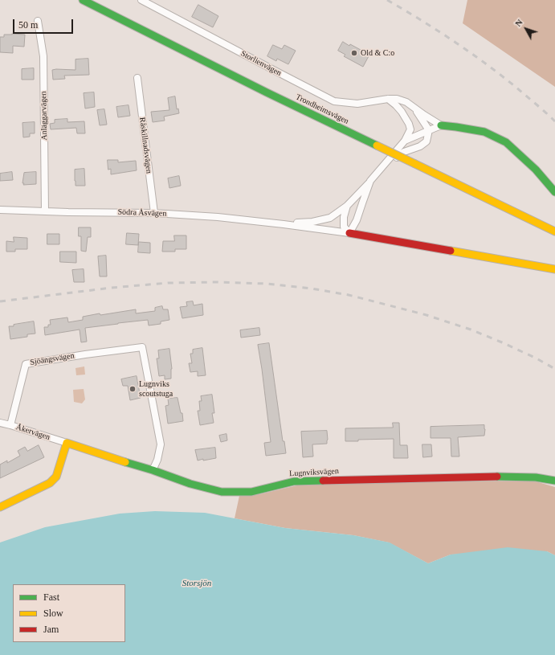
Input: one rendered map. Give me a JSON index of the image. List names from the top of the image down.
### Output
{
  "streets": {
    "main road": ["Trondheimsvägen", "Lugnviksvägen"],
    "street": [
      "Storlienvägen",
      "Anläggarvägen",
      "Råskillnadsvägen",
      "Södra Åsvägen",
      "Sjöängsvägen",
      "Åkervägen"
    ]
  },
  "crossings": [
    ["Anläggarvägen", "Södra Åsvägen"],
    ["Råskillnadsvägen", "Södra Åsvägen"],
    ["Sjöängsvägen", "Åkervägen"],
    ["Sjöängsvägen", "Lugnviksvägen"],
    ["Åkervägen", "Lugnviksvägen"]
  ],
  "water": ["Storsjön"],
  "places": ["Old & C:o", "Lugnviks scoutstuga"],
  "legend": ["Fast", "Slow", "Jam"],
  "scale_bar": "50 m",
  "north": "top left"
}
